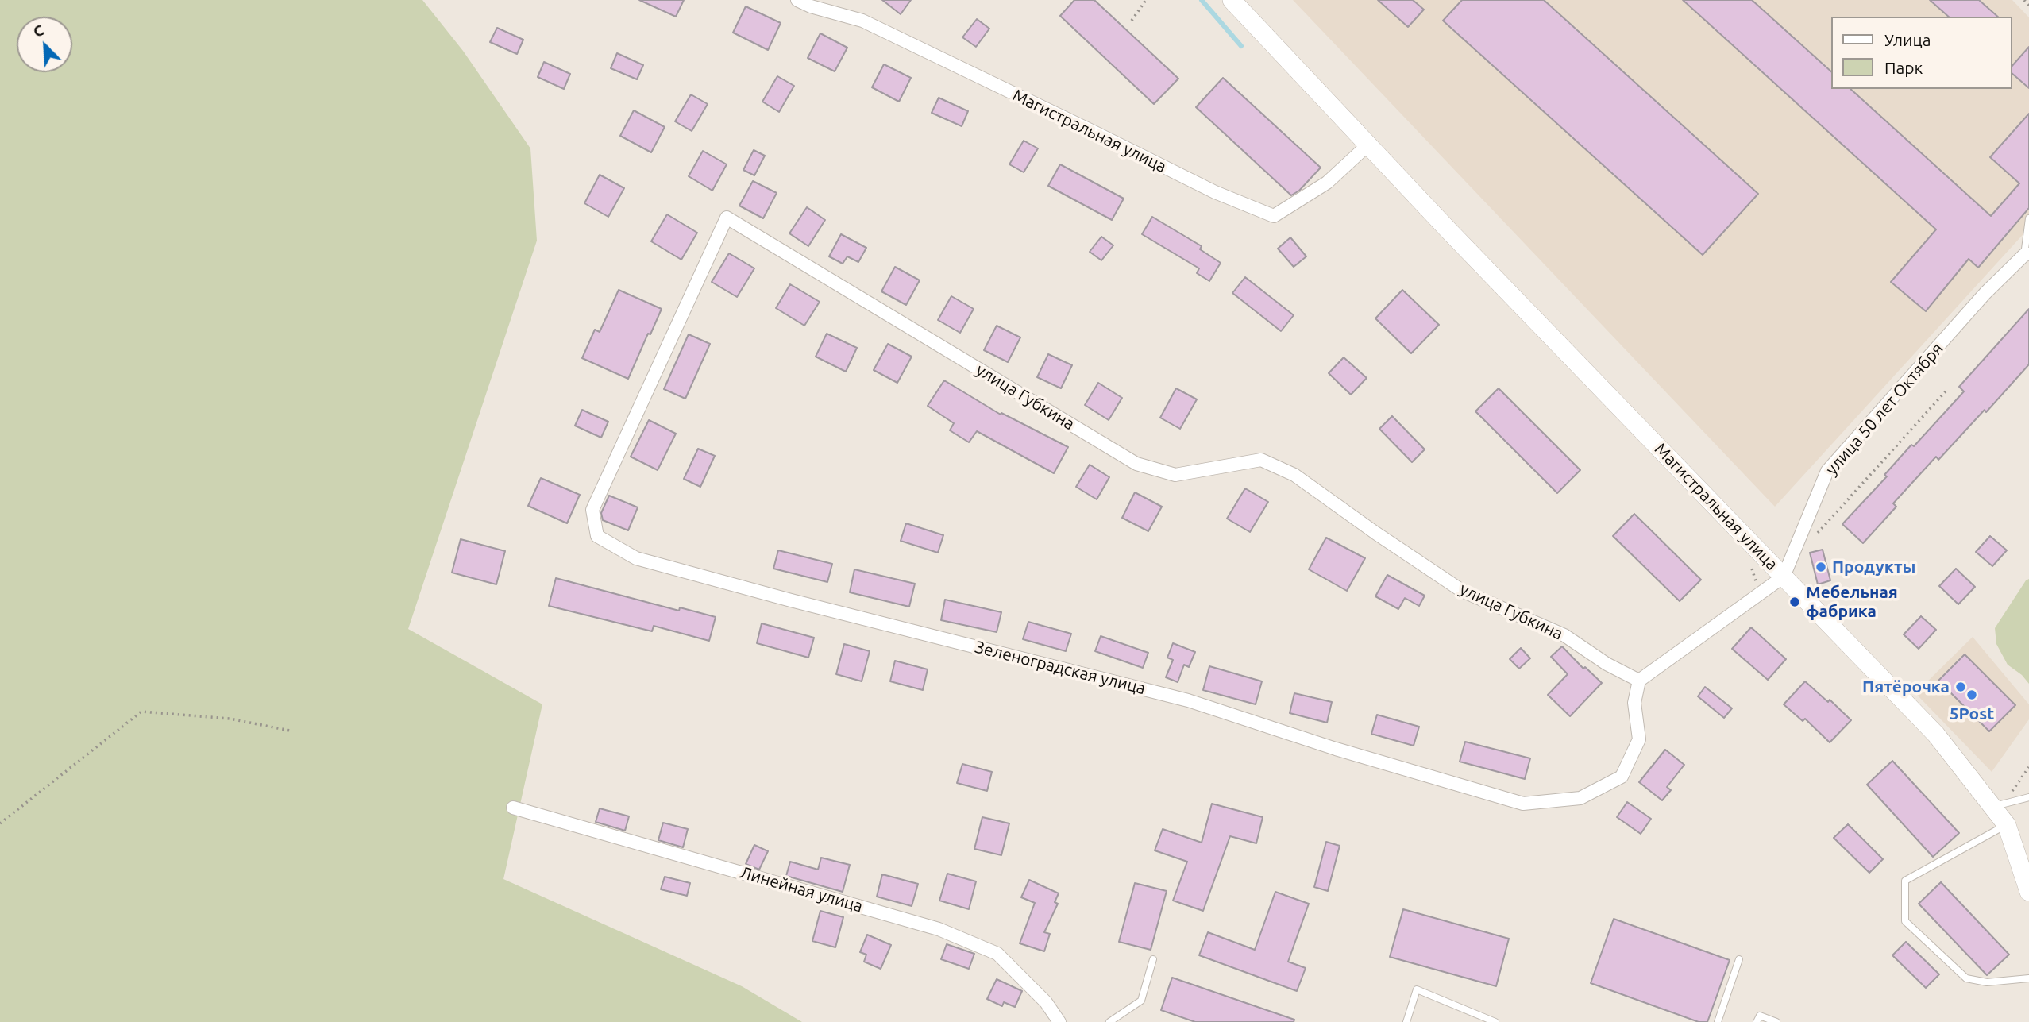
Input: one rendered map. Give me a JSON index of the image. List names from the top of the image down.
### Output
{
  "streets": {
    "main road": ["Магистральная улица"],
    "street": [
      "улица Губкина",
      "улица 50 лет Октября",
      "Зеленоградская улица",
      "Линейная улица"
    ]
  },
  "crossings": [
    ["Магистральная улица", "улица 50 лет Октября"],
    ["улица Губкина", "Зеленоградская улица"]
  ],
  "places": [
    "Продукты",
    "Мебельная фабрика",
    "Пятёрочка",
    "5Post"
  ],
  "legend": ["Улица", "Парк"],
  "north": "top left"
}
